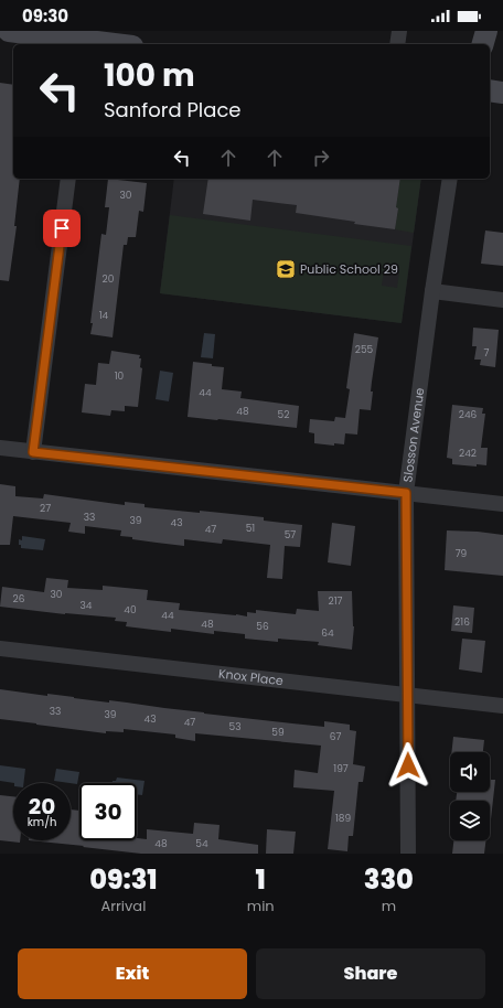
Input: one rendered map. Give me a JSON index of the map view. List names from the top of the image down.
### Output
{
  "streets": {
    "street": ["Slosson Avenue", "Knox Place"]
  },
  "crossings": [
    ["Slosson Avenue", "Knox Place"]
  ],
  "places": {
    "school or university": ["Public School 29"]
  },
  "house_numbers": [
    "30",
    "20",
    "14",
    "255",
    "7",
    "10",
    "44",
    "48",
    "52",
    "246",
    "242",
    "27",
    "33",
    "39",
    "43",
    "51",
    "47",
    "57",
    "79",
    "30",
    "26",
    "217",
    "34",
    "40",
    "44",
    "216",
    "48",
    "56",
    "64",
    "33",
    "39",
    "43",
    "47",
    "53",
    "59",
    "67",
    "197",
    "189",
    "48",
    "54"
  ],
  "page": {
    "status": "09:30",
    "turn": ["100 m", "Sanford Place"],
    "speed": "20 km/h",
    "limit": "30",
    "eta": [
      "09:31",
      "Arrival",
      "1",
      "min",
      "330",
      "m"
    ],
    "buttons": ["Exit", "Share"]
  }
}
